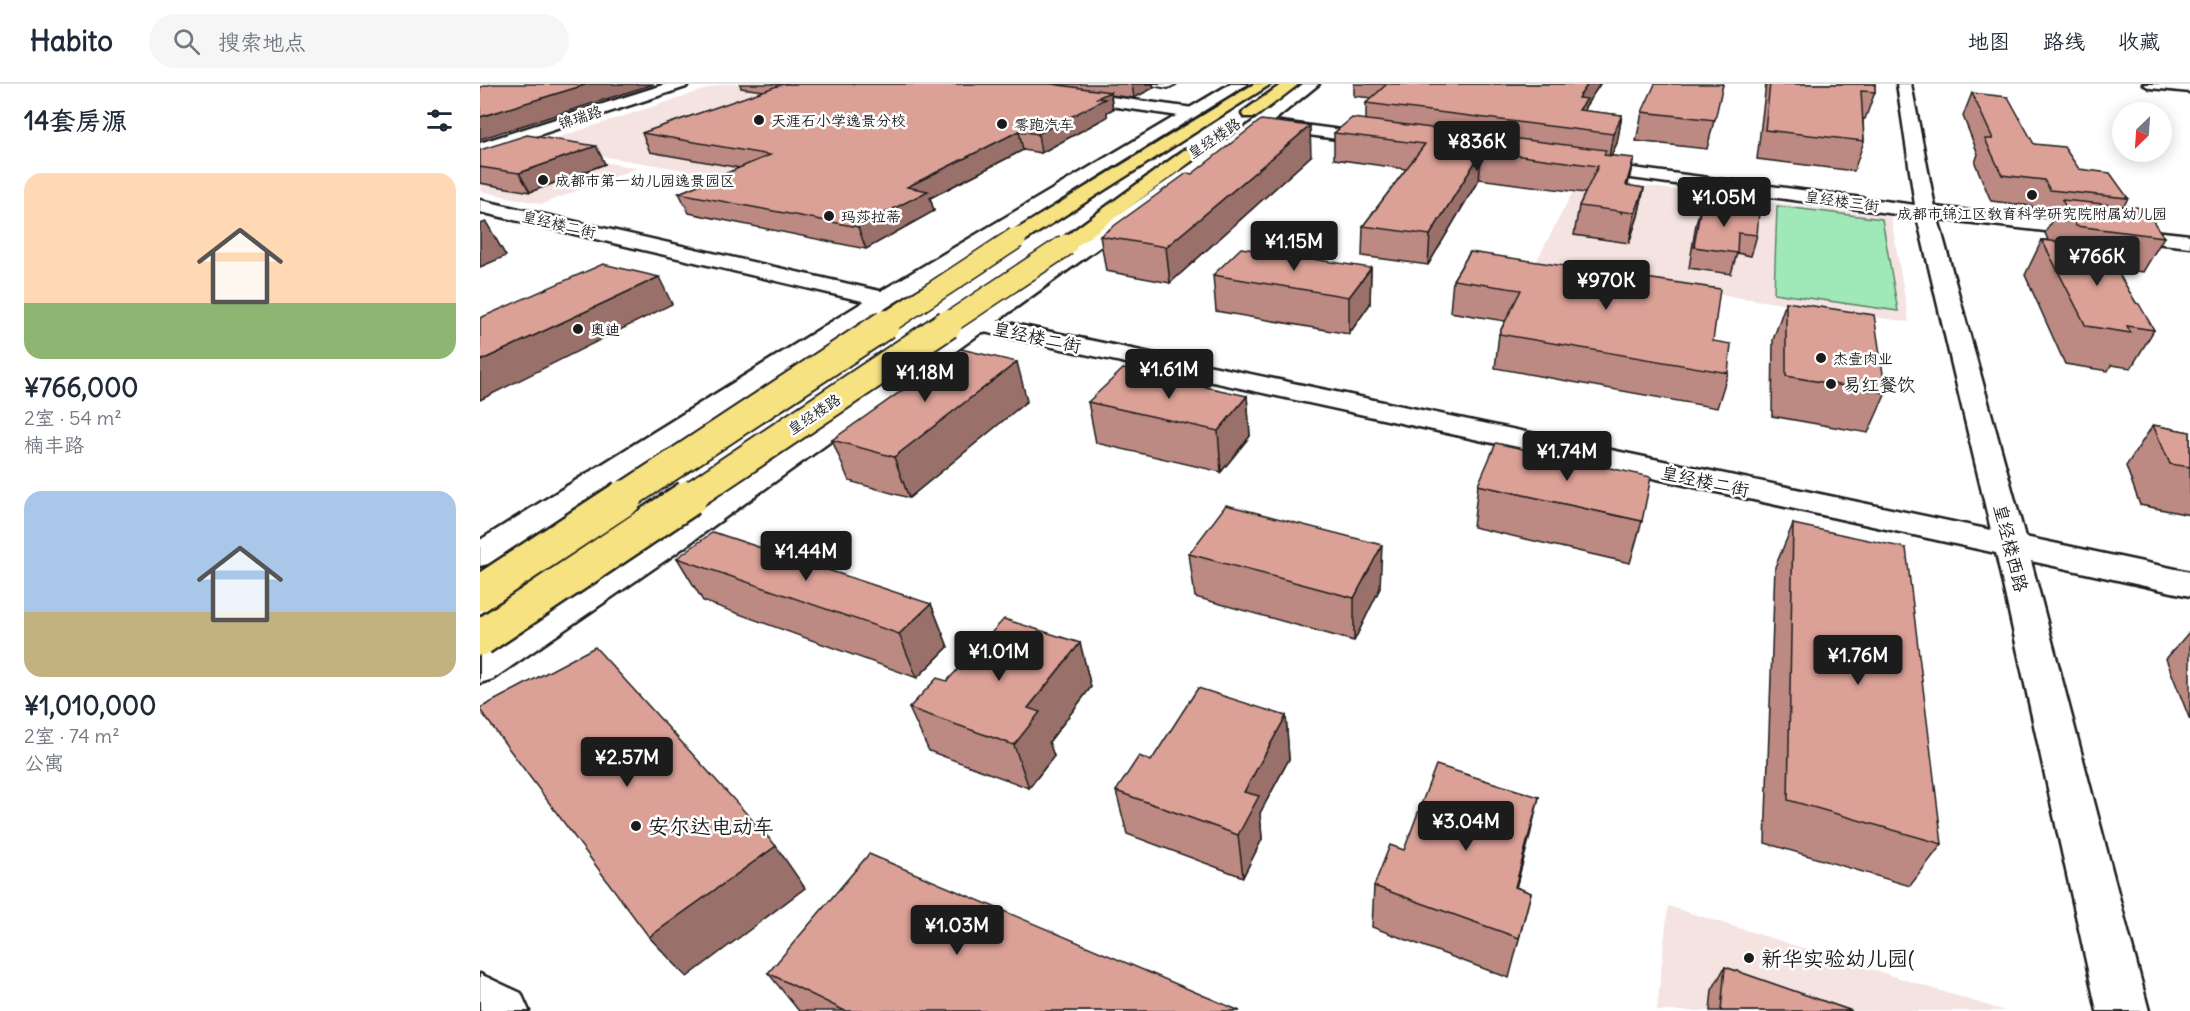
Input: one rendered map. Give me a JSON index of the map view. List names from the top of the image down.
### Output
{
  "streets": {
    "highway": ["皇经楼路"],
    "street": [
      "锦瑞路",
      "皇经楼三街",
      "皇经楼二街",
      "皇经楼西路"
    ]
  },
  "crossings": [
    ["皇经楼三街", "皇经楼西路"],
    ["皇经楼二街", "皇经楼西路"]
  ],
  "places": [
    "天涯石小学逸景分校",
    "零跑汽车",
    "成都市第一幼儿园逸景园区",
    "成都市锦江区教育科学研究院附属幼儿园",
    "玛莎拉蒂",
    "奥迪",
    "杰壹肉业",
    "易红餐饮",
    "安尔达电动车",
    "新华实验幼儿园("
  ],
  "north": "bottom left",
  "page": {
    "header": "Habito",
    "search": "搜索地点",
    "nav": ["地图", "路线", "收藏"],
    "heading": "14套房源",
    "price": [
      "¥836K",
      "¥1.05M",
      "¥1.15M",
      "¥766K",
      "¥970K",
      "¥1.61M",
      "¥1.18M",
      "¥1.74M",
      "¥1.44M",
      "¥1.01M",
      "¥1.76M",
      "¥2.57M",
      "¥3.04M",
      "¥1.03M"
    ],
    "list": [
      {
        "name": "¥766,000",
        "note": "2室 · 54 m² · 楠丰路"
      },
      {
        "name": "¥1,010,000",
        "note": "2室 · 74 m² · 公寓"
      }
    ]
  }
}
